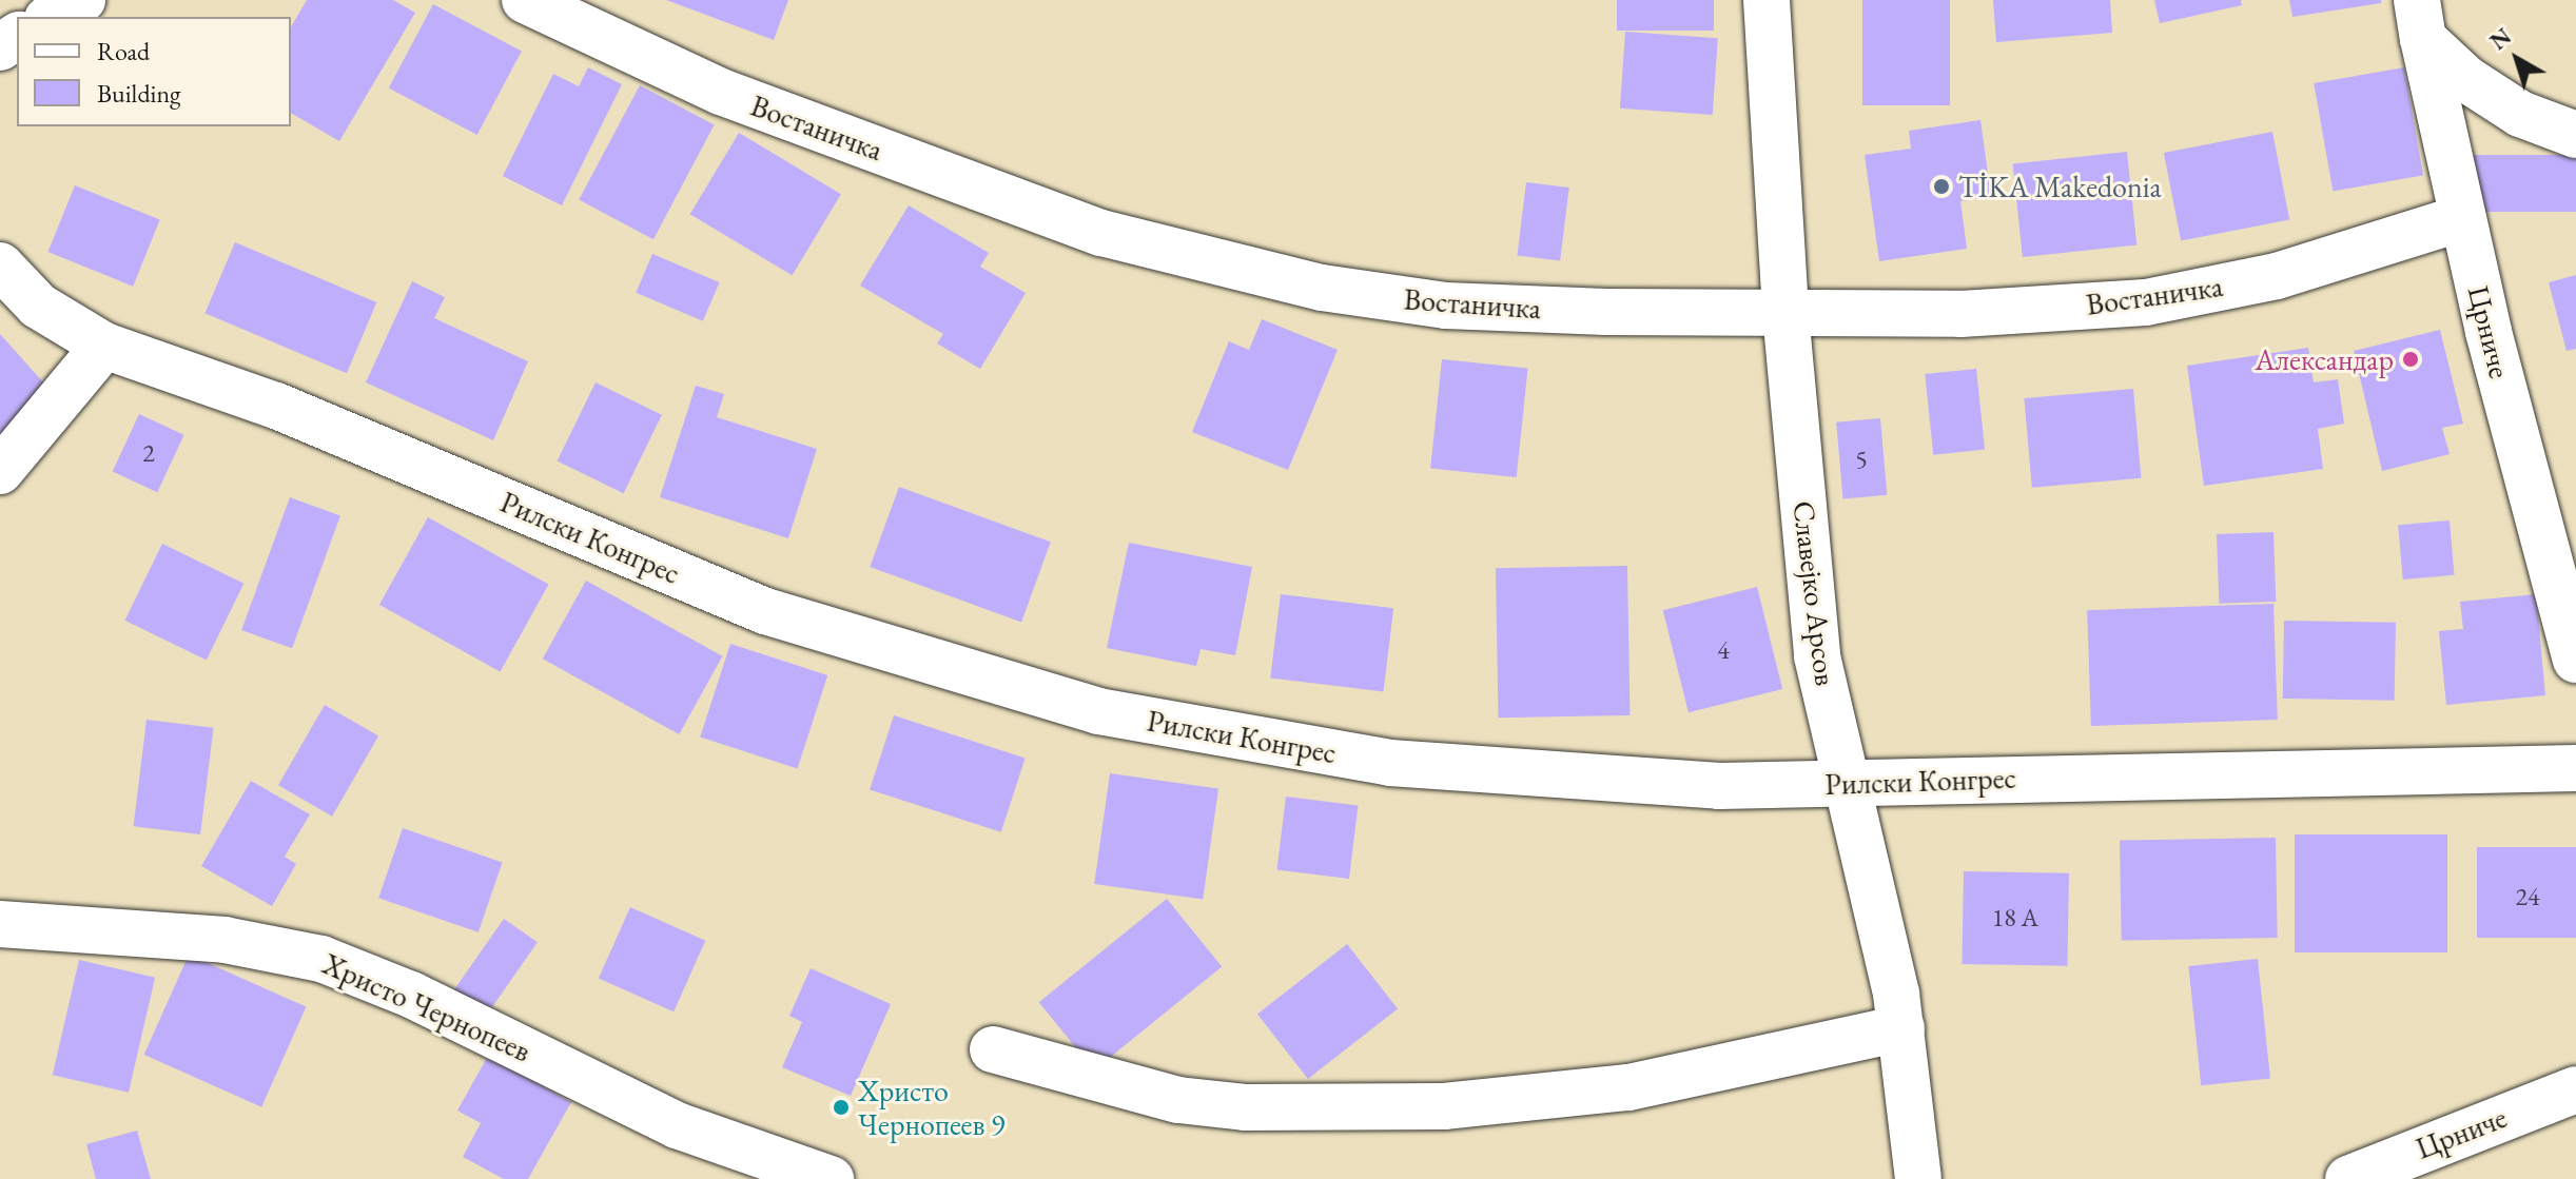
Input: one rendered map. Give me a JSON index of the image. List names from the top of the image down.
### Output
{
  "streets": {
    "street": [
      "Востаничка",
      "Црниче",
      "Рилски Конгрес",
      "Славејко Арсов",
      "Христо Чернопеев"
    ]
  },
  "crossings": [
    ["Востаничка", "Црниче"],
    ["Востаничка", "Славејко Арсов"],
    ["Рилски Конгрес", "Славејко Арсов"]
  ],
  "places": ["TİKA Makedonia", "Александар", "Христо Чернопеев 9"],
  "house_numbers": [
    "2",
    "5",
    "4",
    "24",
    "18 А"
  ],
  "legend": ["Road", "Building"],
  "north": "top left"
}
